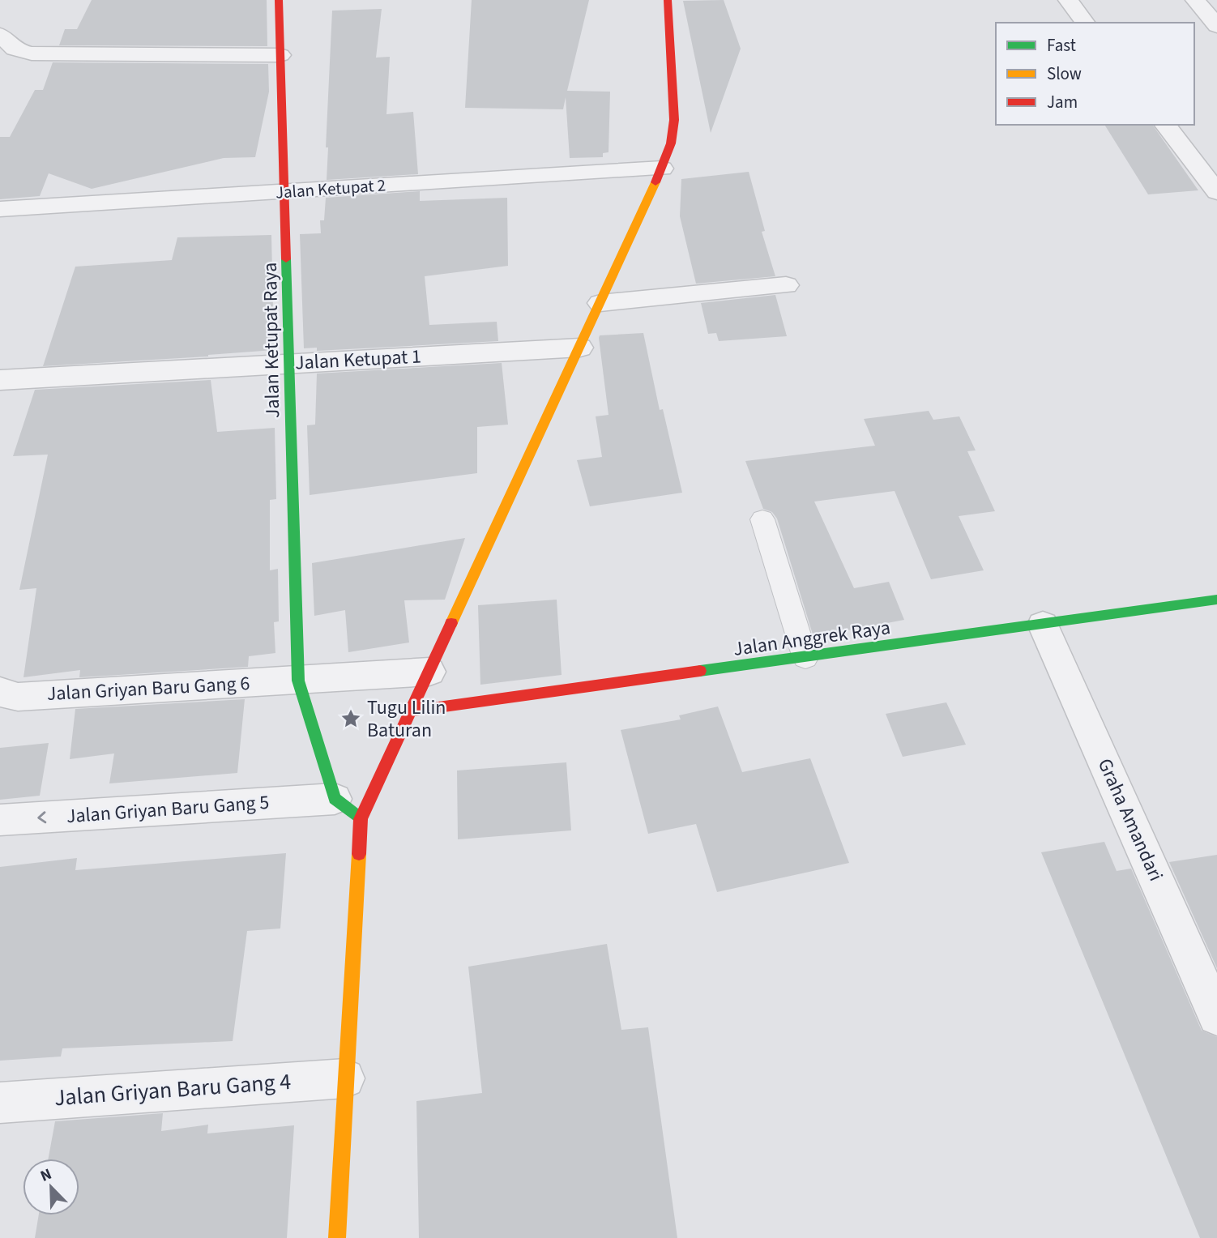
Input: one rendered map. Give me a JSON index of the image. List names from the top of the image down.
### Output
{
  "streets": {
    "street": [
      "Jalan Ketupat 2",
      "Jalan Ketupat Raya",
      "Jalan Ketupat 1",
      "Jalan Anggrek Raya",
      "Jalan Griyan Baru Gang 6",
      "Jalan Griyan Baru Gang 5",
      "Graha Amandari",
      "Jalan Griyan Baru Gang 4"
    ]
  },
  "crossings": [
    ["Jalan Ketupat 2", "Jalan Ketupat Raya"],
    ["Jalan Ketupat Raya", "Jalan Ketupat 1"],
    ["Jalan Ketupat Raya", "Jalan Griyan Baru Gang 6"],
    ["Jalan Ketupat Raya", "Jalan Griyan Baru Gang 5"],
    ["Jalan Anggrek Raya", "Graha Amandari"]
  ],
  "one_way": ["Jalan Griyan Baru Gang 5"],
  "places": {
    "place": ["Tugu Lilin Baturan"]
  },
  "legend": ["Fast", "Slow", "Jam"],
  "north": "top left"
}
